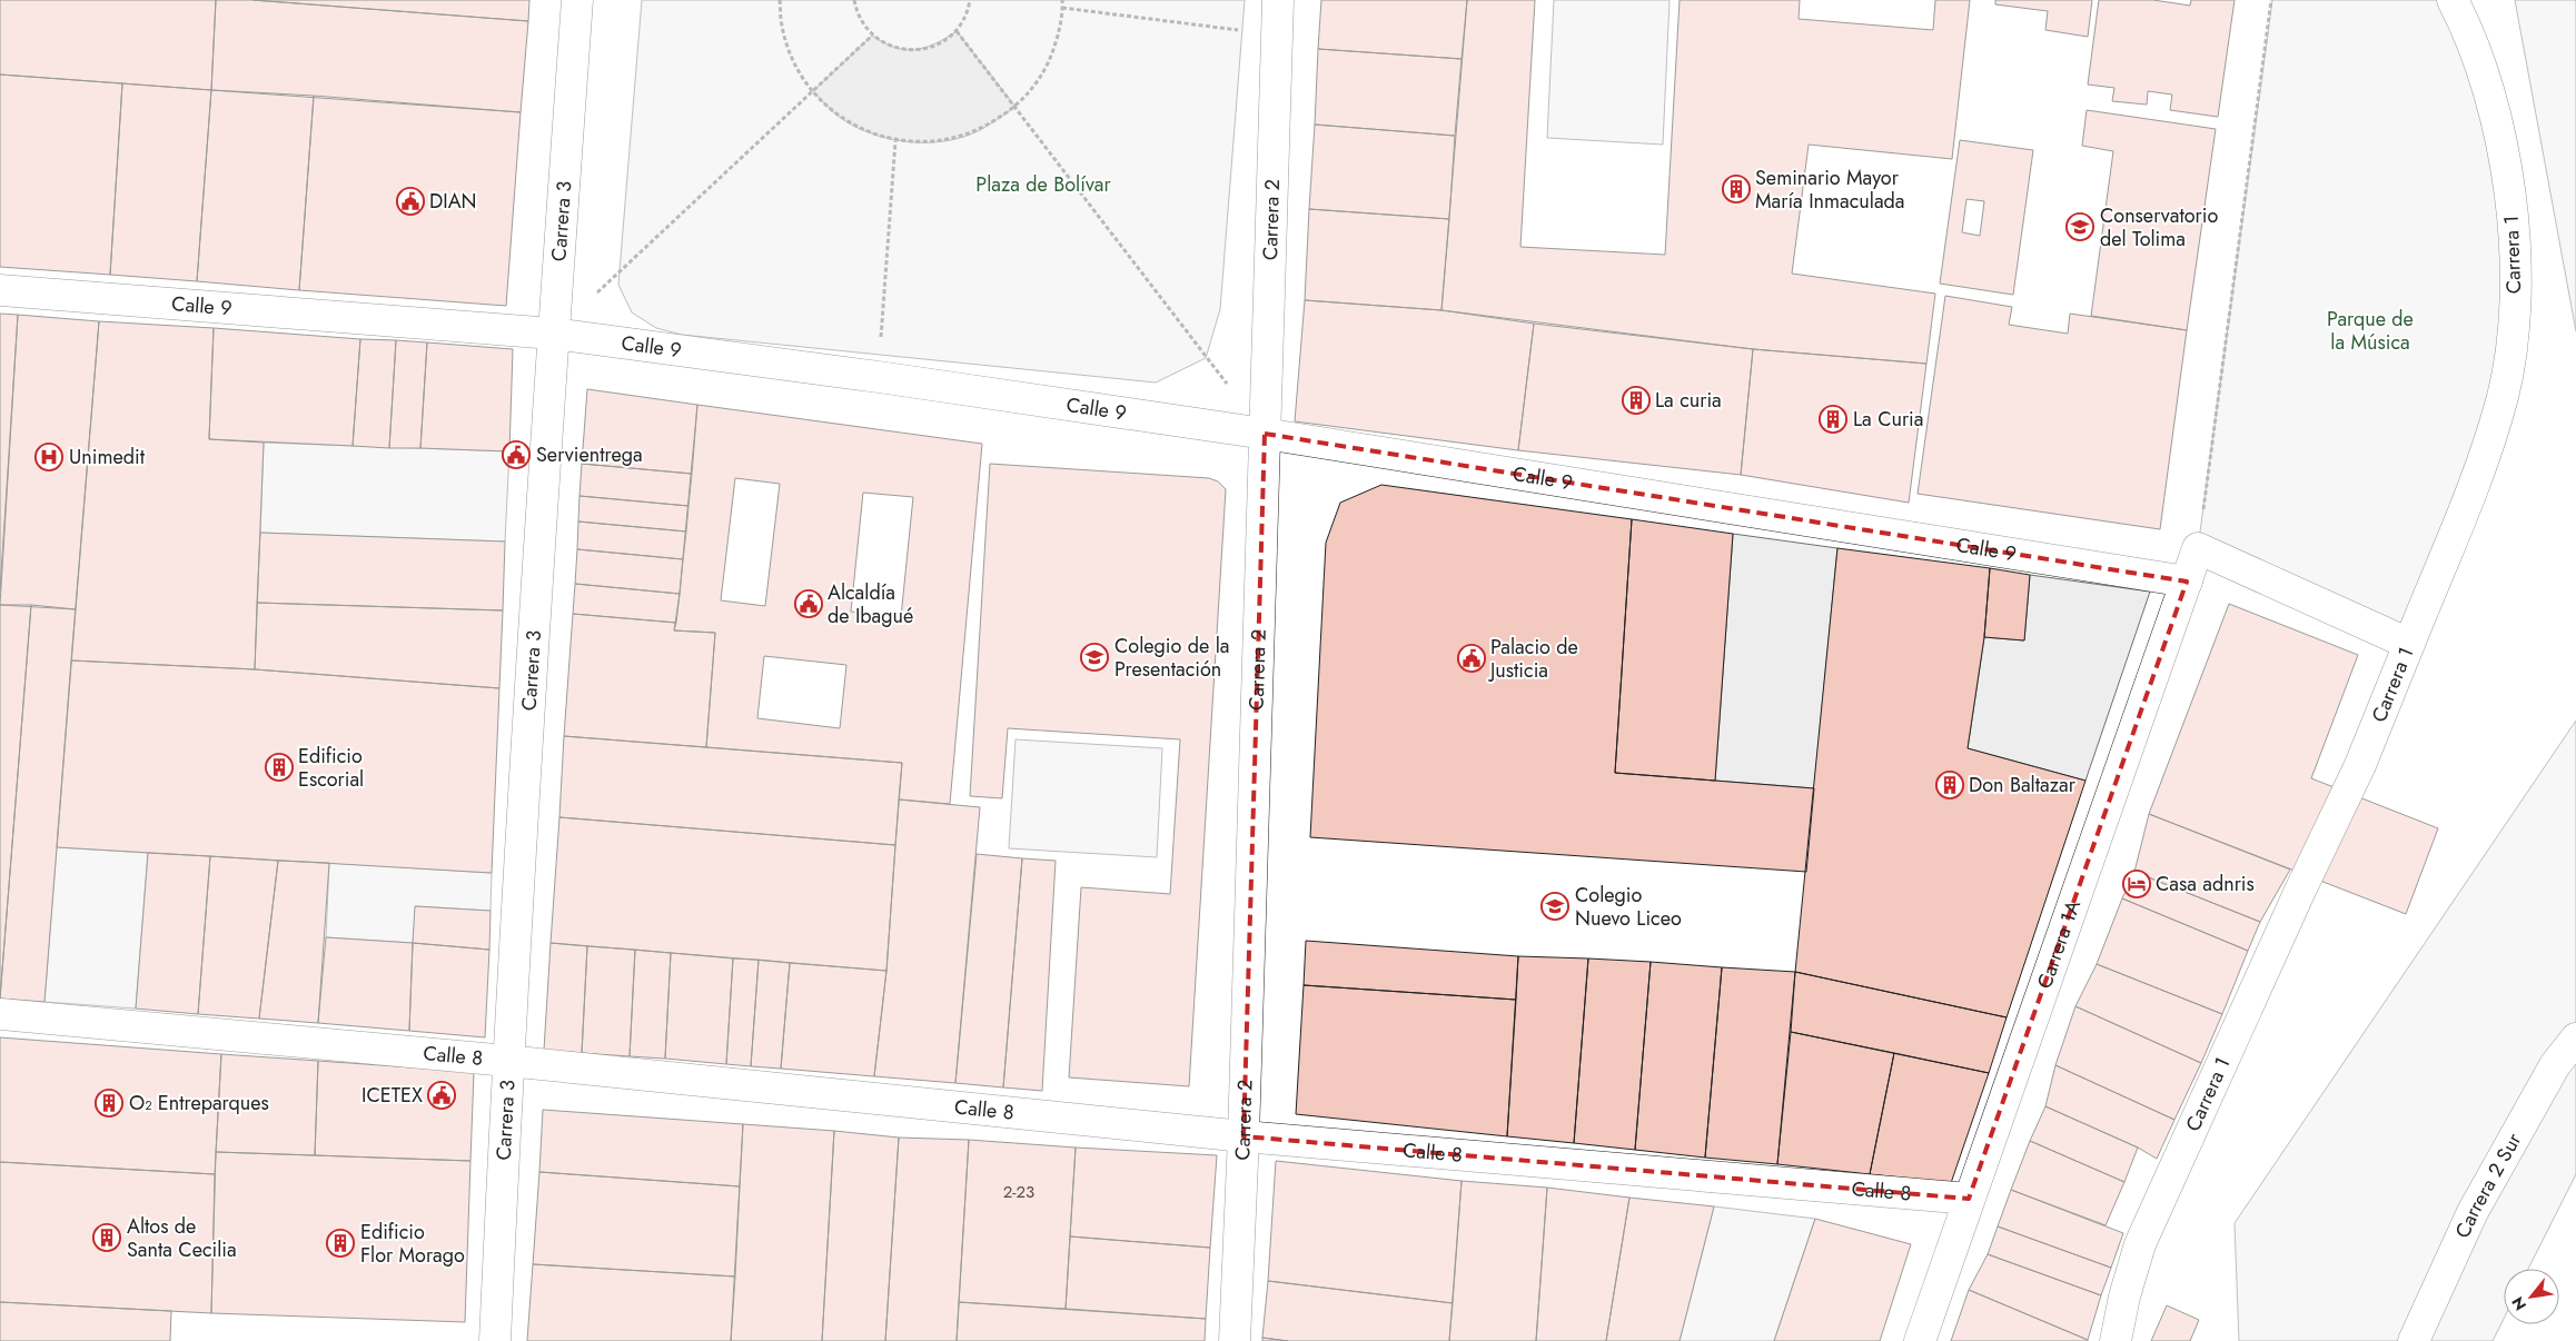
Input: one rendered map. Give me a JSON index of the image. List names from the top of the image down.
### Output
{
  "streets": {
    "street": [
      "Carrera 2",
      "Carrera 3",
      "Carrera 1",
      "Calle 9",
      "Carrera 1A",
      "Calle 8",
      "Carrera 2 Sur"
    ]
  },
  "crossings": [
    ["Carrera 2", "Calle 9"],
    ["Carrera 2", "Calle 8"],
    ["Carrera 3", "Calle 9"],
    ["Carrera 3", "Calle 8"],
    ["Calle 9", "Carrera 1A"],
    ["Carrera 1A", "Calle 8"]
  ],
  "parks": ["Plaza de Bolívar", "Parque de la Música"],
  "places": {
    "building": [
      "Seminario Mayor María Inmaculada",
      "La curia",
      "La Curia",
      "Edificio Escorial",
      "Don Baltazar",
      "O₂ Entreparques",
      "Altos de Santa Cecilia",
      "Edificio Flor Morago"
    ],
    "public building": [
      "DIAN",
      "Servientrega",
      "Alcaldía de Ibagué",
      "Palacio de Justicia",
      "ICETEX"
    ],
    "school or university": ["Conservatorio del Tolima", "Colegio de la Presentación", "Colegio Nuevo Liceo"],
    "hospital": ["Unimedit"],
    "hotel": ["Casa adnris"]
  },
  "house_numbers": ["2-23"],
  "north": "bottom left"
}
